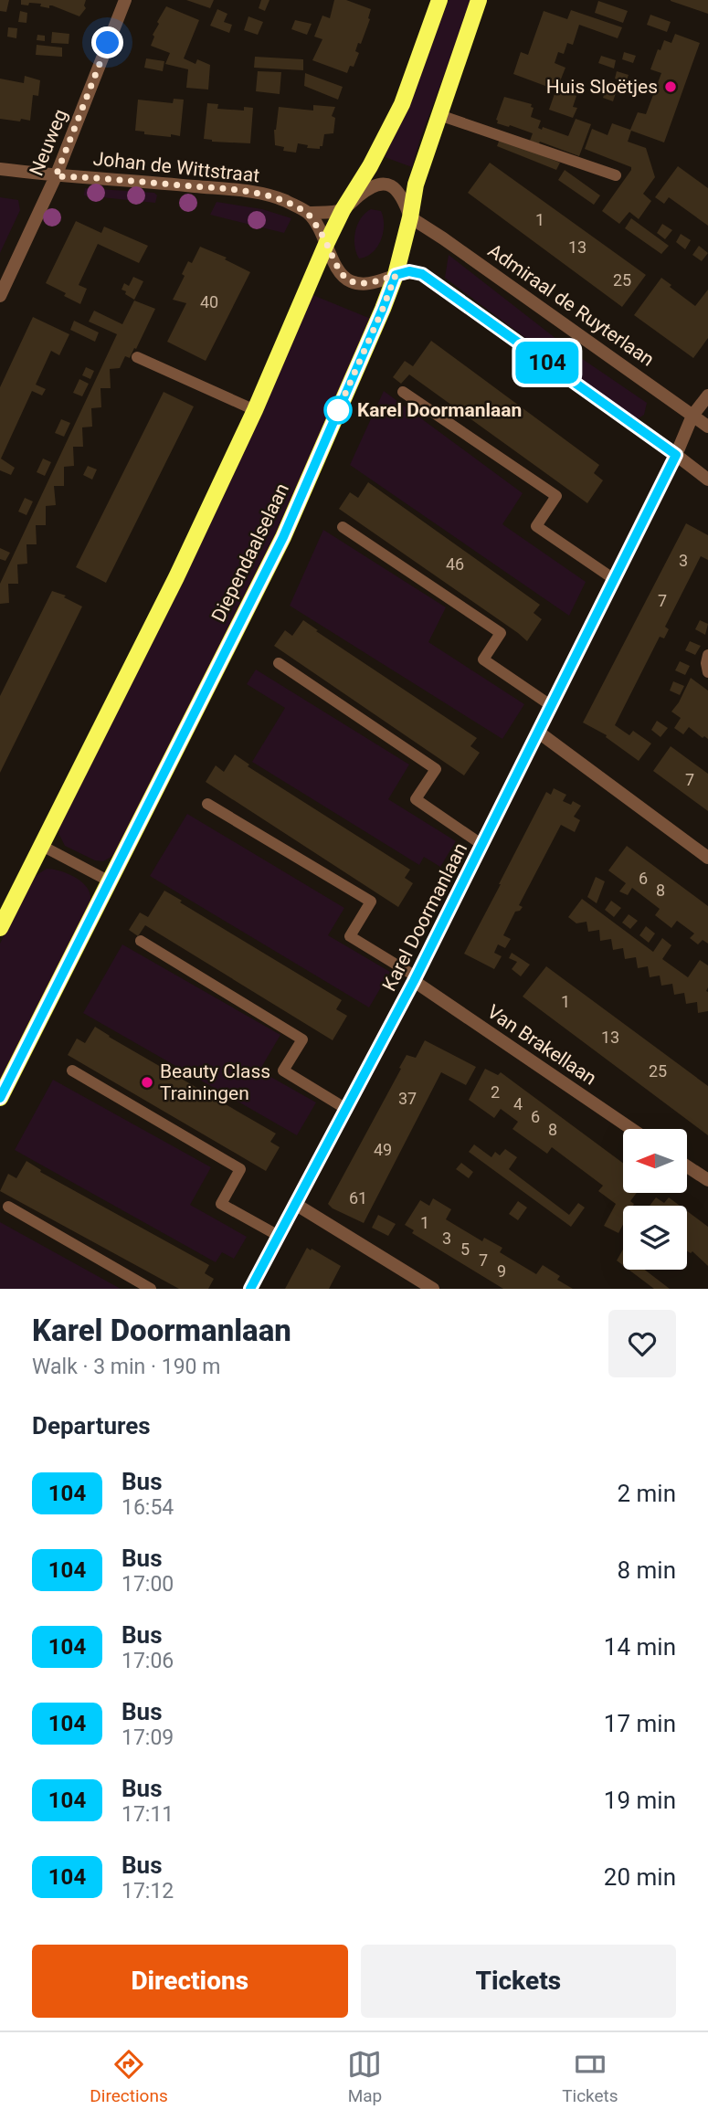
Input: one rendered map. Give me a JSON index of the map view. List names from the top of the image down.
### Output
{
  "streets": {
    "main road": ["Diependaalselaan"],
    "street": [
      "Neuweg",
      "Johan de Wittstraat",
      "Admiraal de Ruyterlaan",
      "Karel Doormanlaan",
      "Van Brakellaan"
    ]
  },
  "crossings": [
    ["Neuweg", "Johan de Wittstraat"],
    ["Admiraal de Ruyterlaan", "Diependaalselaan"],
    ["Admiraal de Ruyterlaan", "Karel Doormanlaan"],
    ["Karel Doormanlaan", "Van Brakellaan"]
  ],
  "places": ["Huis Sloëtjes", "Karel Doormanlaan", "Beauty Class Trainingen"],
  "lines": ["bus line 104"],
  "house_numbers": [
    "1",
    "13",
    "25",
    "40",
    "3",
    "46",
    "7",
    "7",
    "6",
    "8",
    "1",
    "13",
    "25",
    "2",
    "37",
    "4",
    "6",
    "8",
    "49",
    "61",
    "1",
    "3",
    "5",
    "7",
    "9"
  ],
  "north": "left",
  "page": {
    "on_map": "104",
    "heading": [
      ["Karel Doormanlaan", "Walk · 3 min · 190 m"],
      "Departures"
    ],
    "list": [
      {
        "mark": "104",
        "name": "Bus",
        "note": "16:54",
        "value": "2 min"
      },
      {
        "mark": "104",
        "name": "Bus",
        "note": "17:00",
        "value": "8 min"
      },
      {
        "mark": "104",
        "name": "Bus",
        "note": "17:06",
        "value": "14 min"
      },
      {
        "mark": "104",
        "name": "Bus",
        "note": "17:09",
        "value": "17 min"
      },
      {
        "mark": "104",
        "name": "Bus",
        "note": "17:11",
        "value": "19 min"
      },
      {
        "mark": "104",
        "name": "Bus",
        "note": "17:12",
        "value": "20 min"
      }
    ],
    "buttons": ["Directions", "Tickets"],
    "tabs": ["Directions", "Map", "Tickets"]
  }
}
